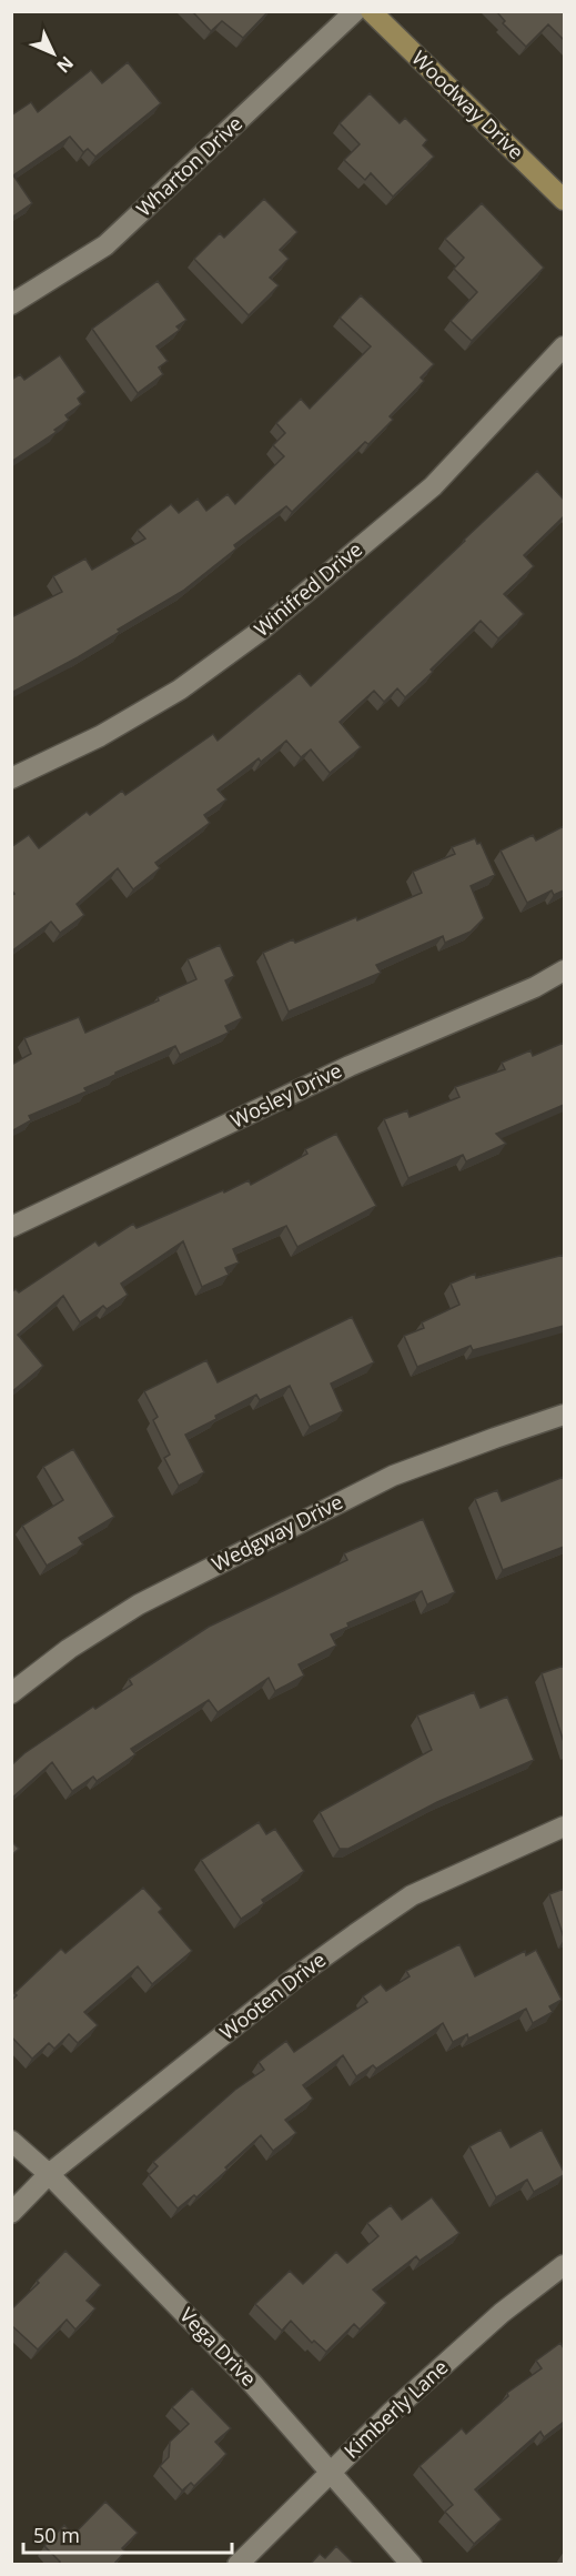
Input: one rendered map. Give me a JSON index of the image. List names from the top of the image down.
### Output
{
  "streets": {
    "street": [
      "Woodway Drive",
      "Wharton Drive",
      "Winifred Drive",
      "Wosley Drive",
      "Wedgway Drive",
      "Wooten Drive",
      "Vega Drive",
      "Kimberly Lane"
    ]
  },
  "crossings": [
    ["Wooten Drive", "Vega Drive"],
    ["Vega Drive", "Kimberly Lane"]
  ],
  "scale_bar": "50 m",
  "north": "bottom right"
}
